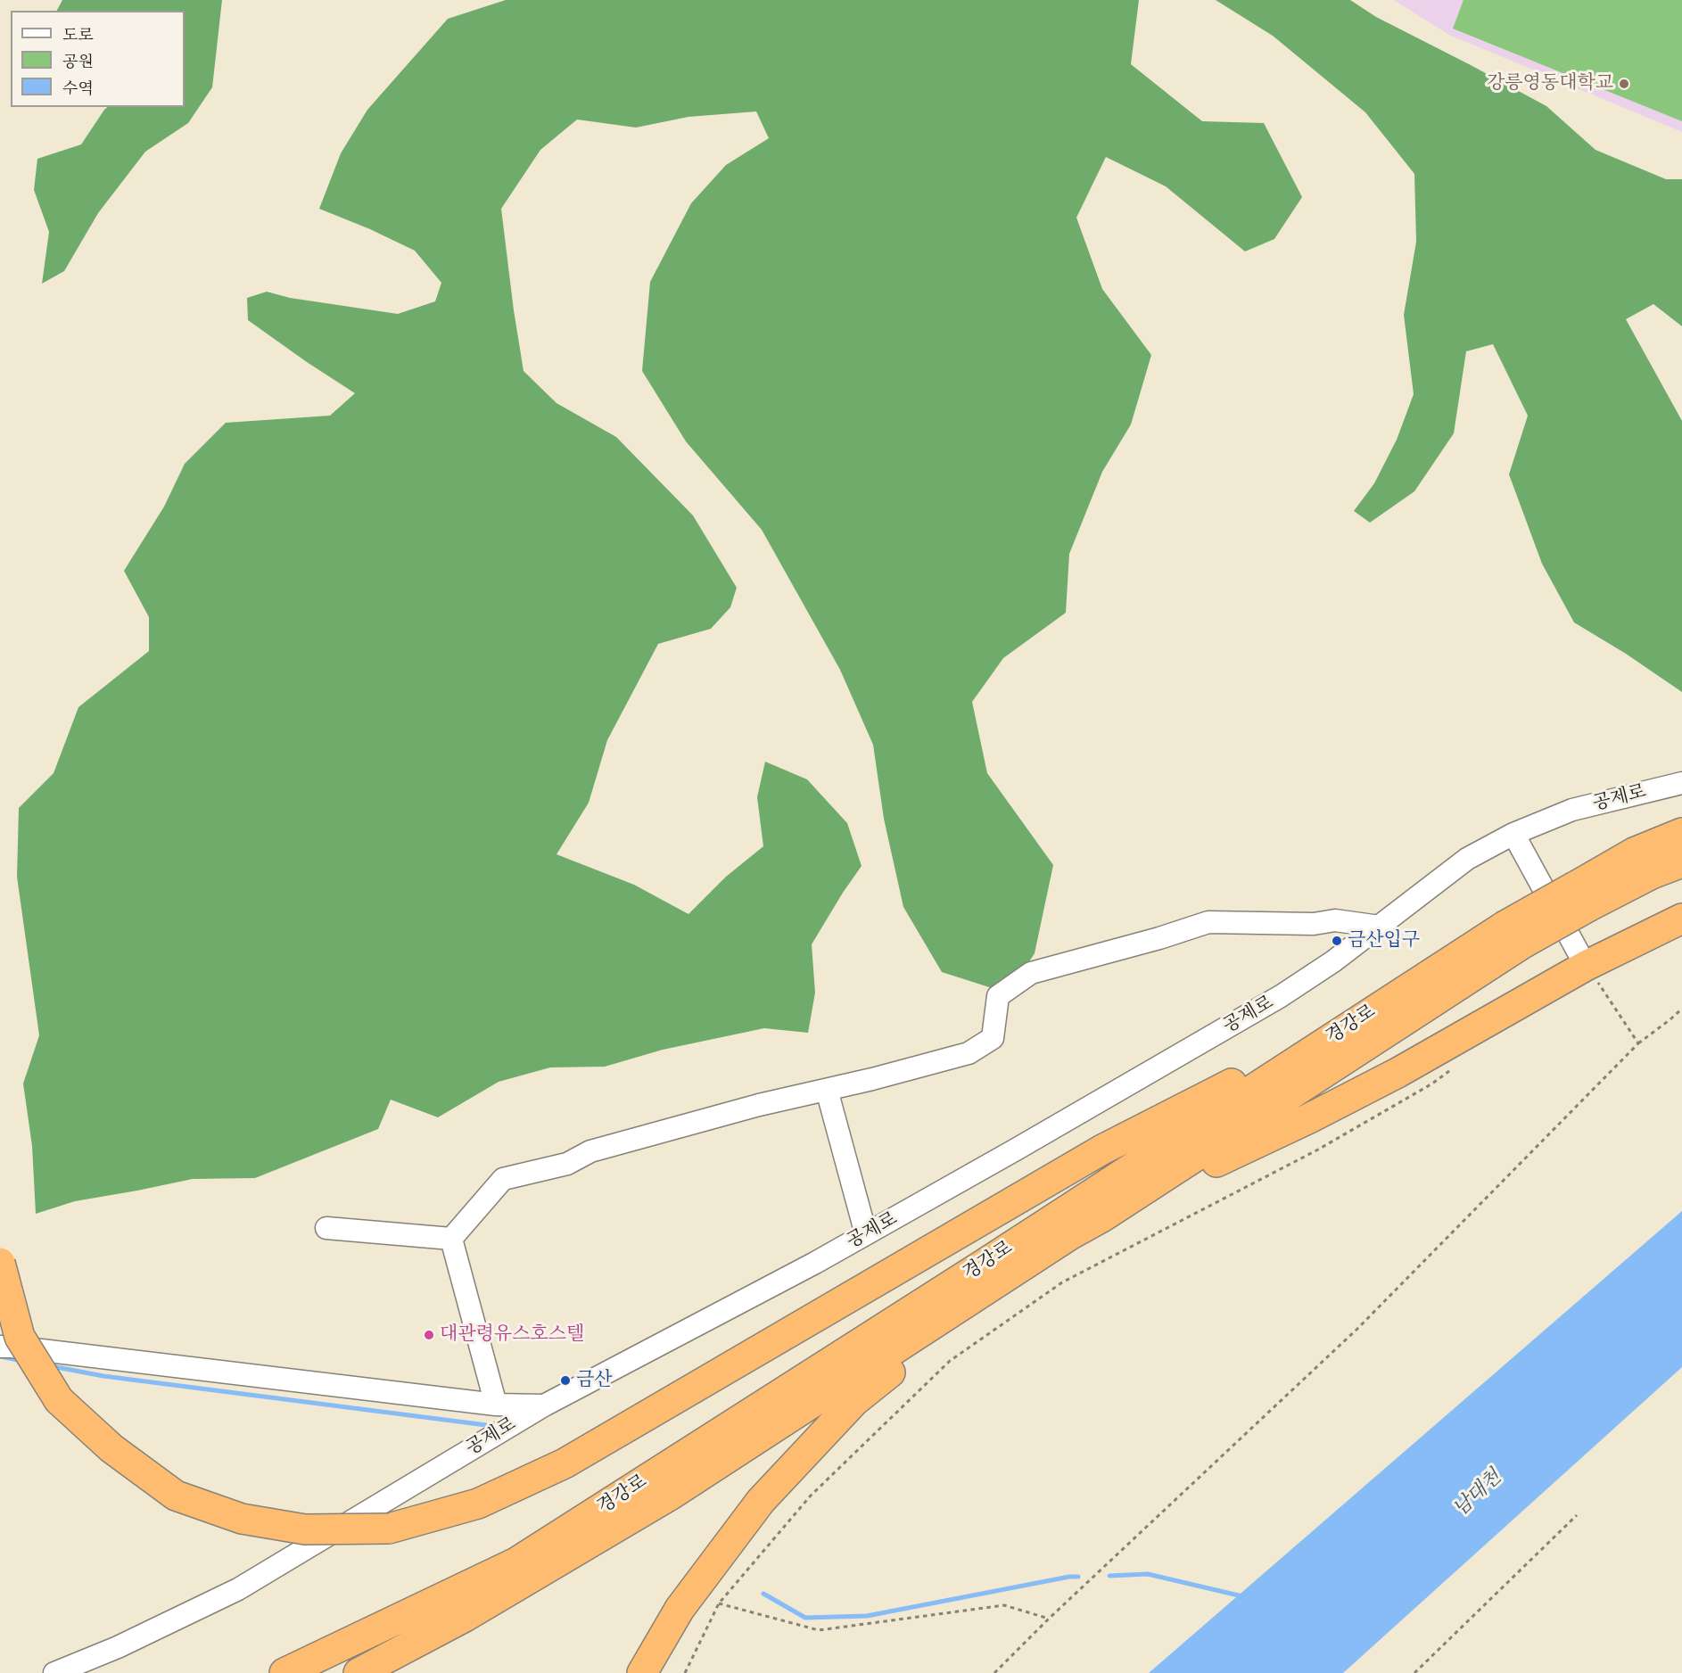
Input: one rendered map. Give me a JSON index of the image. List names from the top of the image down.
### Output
{
  "streets": {
    "highway": ["경강로"],
    "street": ["공제로"]
  },
  "water": ["남대천"],
  "places": [
    "강릉영동대학교",
    "금산입구",
    "대관령유스호스텔",
    "금산"
  ],
  "legend": ["도로", "공원", "수역"]
}
